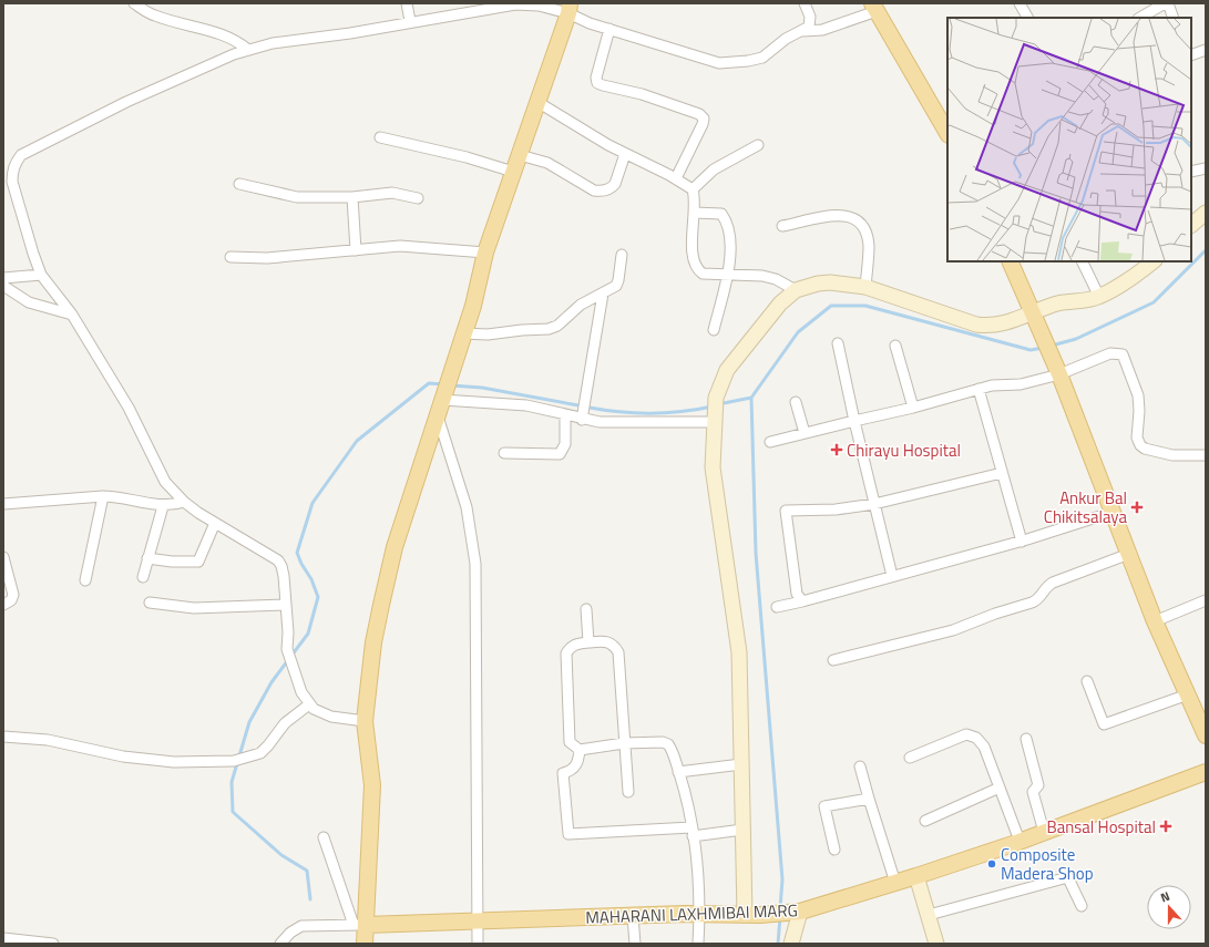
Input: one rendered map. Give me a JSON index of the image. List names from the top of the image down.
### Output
{
  "streets": {
    "main road": ["MAHARANI LAXHMIBAI MARG"]
  },
  "places": {
    "health": ["Chirayu Hospital", "Ankur Bal Chikitsalaya", "Bansal Hospital"],
    "other": ["Composite Madera Shop"]
  },
  "north": "top"
}
